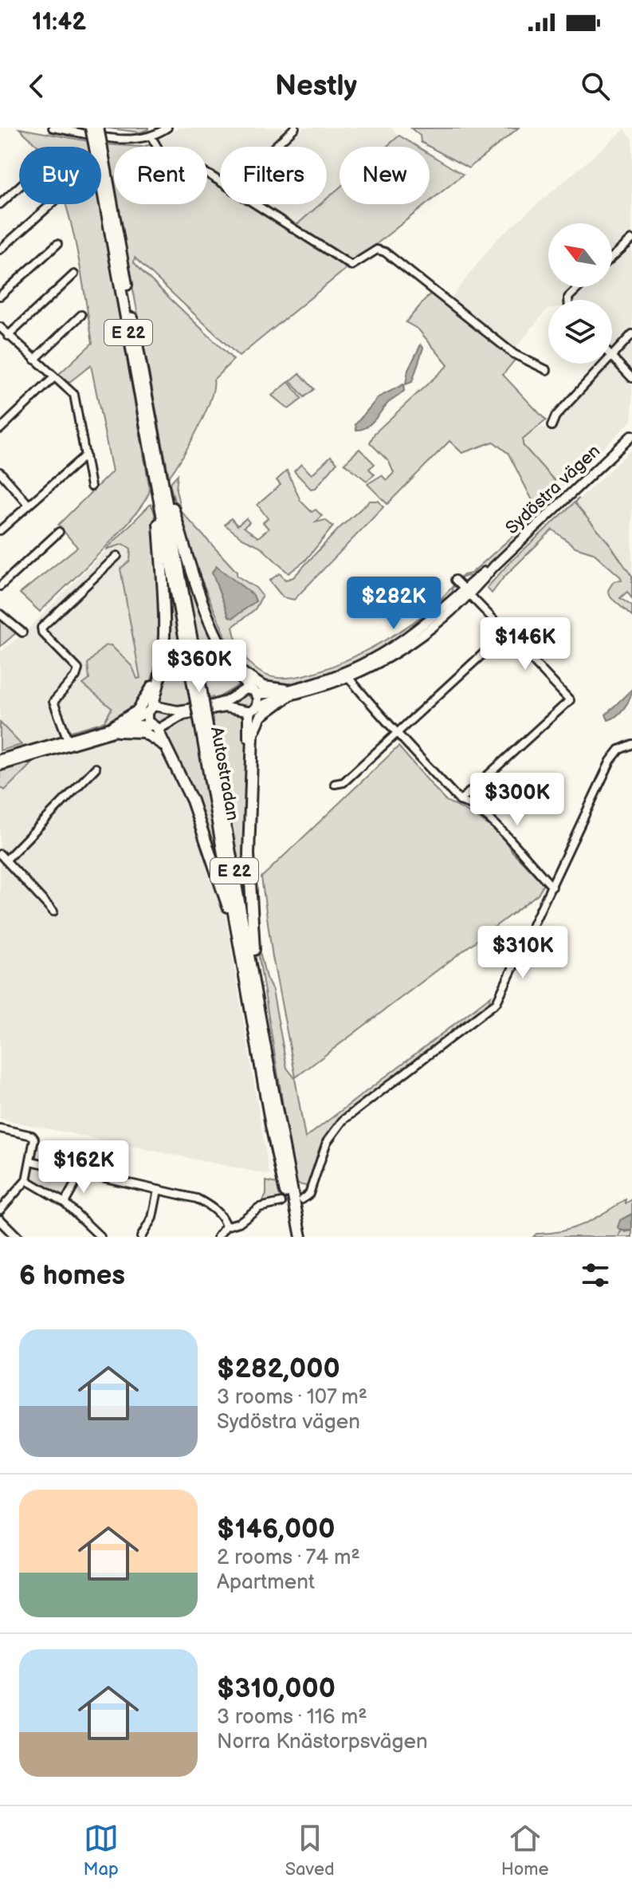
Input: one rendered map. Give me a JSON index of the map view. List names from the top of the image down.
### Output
{
  "streets": {
    "highway": ["E 22", "Autostradan"],
    "main road": ["Sydöstra vägen"]
  },
  "north": "top left",
  "page": {
    "status": "11:42",
    "header": "Nestly",
    "chip": [
      "Buy",
      "Rent",
      "Filters",
      "New"
    ],
    "price": [
      "$282K",
      "$146K",
      "$360K",
      "$300K",
      "$310K",
      "$162K"
    ],
    "heading": "6 homes",
    "list": [
      {
        "name": "$282,000",
        "note": "3 rooms · 107 m² · Sydöstra vägen"
      },
      {
        "name": "$146,000",
        "note": "2 rooms · 74 m² · Apartment"
      },
      {
        "name": "$310,000",
        "note": "3 rooms · 116 m² · Norra Knästorpsvägen"
      }
    ],
    "tabs": ["Map", "Saved", "Home"]
  }
}
